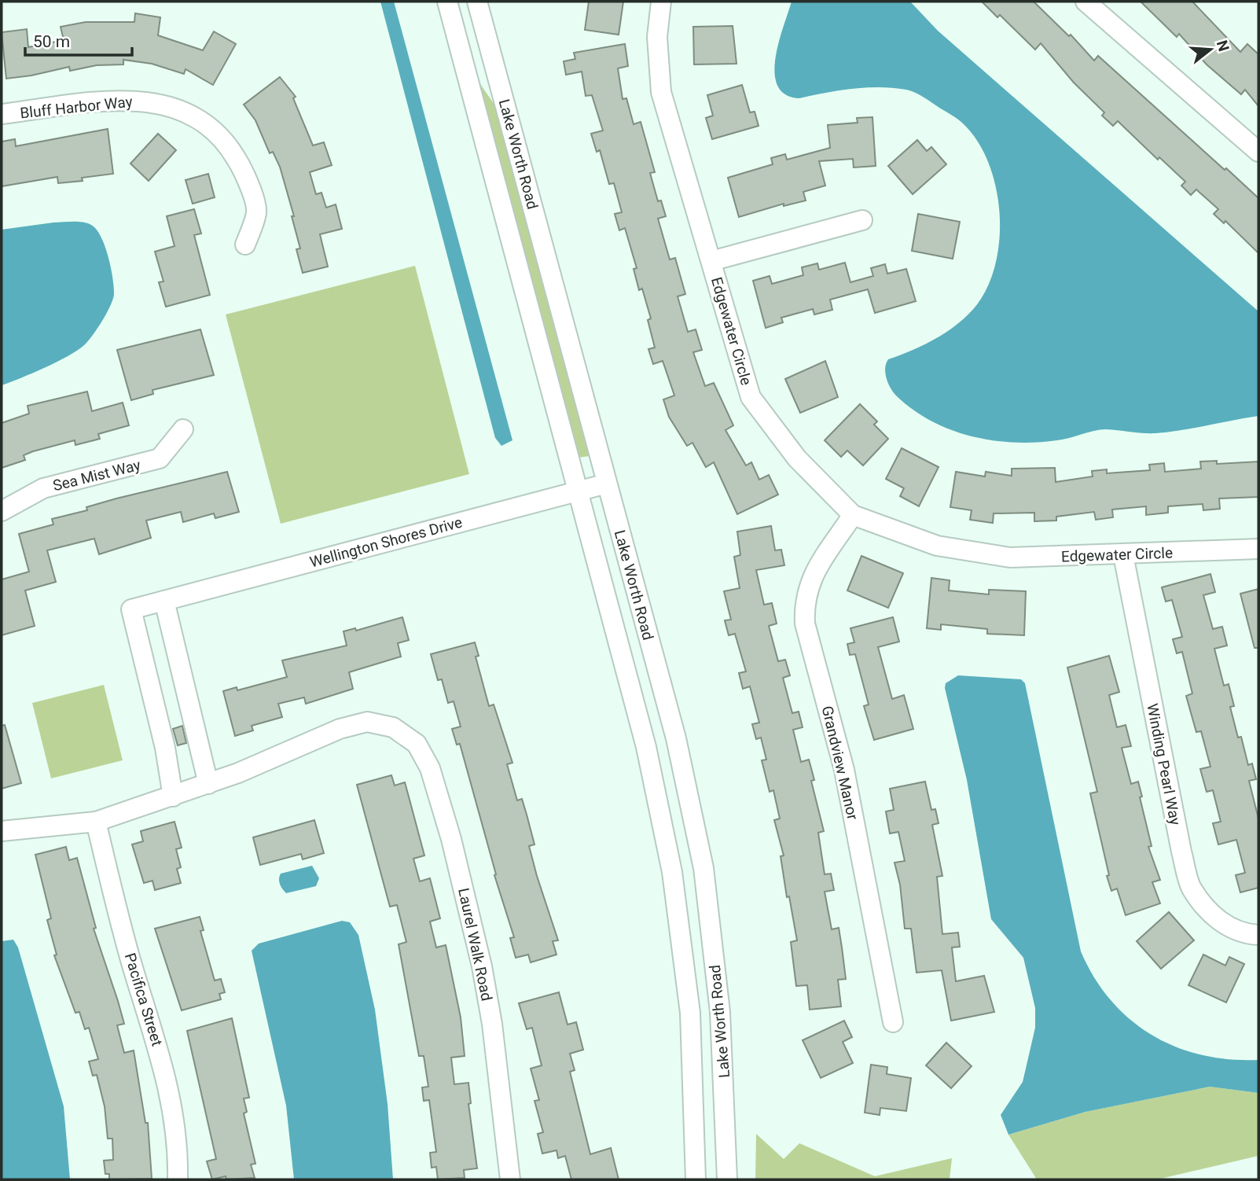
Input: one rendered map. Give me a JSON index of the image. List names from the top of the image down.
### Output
{
  "streets": {
    "street": [
      "Bluff Harbor Way",
      "Lake Worth Road",
      "Edgewater Circle",
      "Sea Mist Way",
      "Wellington Shores Drive",
      "Grandview Manor",
      "Winding Pearl Way",
      "Laurel Walk Road",
      "Pacifica Street"
    ]
  },
  "crossings": [
    ["Lake Worth Road", "Wellington Shores Drive"],
    ["Edgewater Circle", "Grandview Manor"],
    ["Edgewater Circle", "Winding Pearl Way"]
  ],
  "scale_bar": "50 m",
  "north": "right"
}
